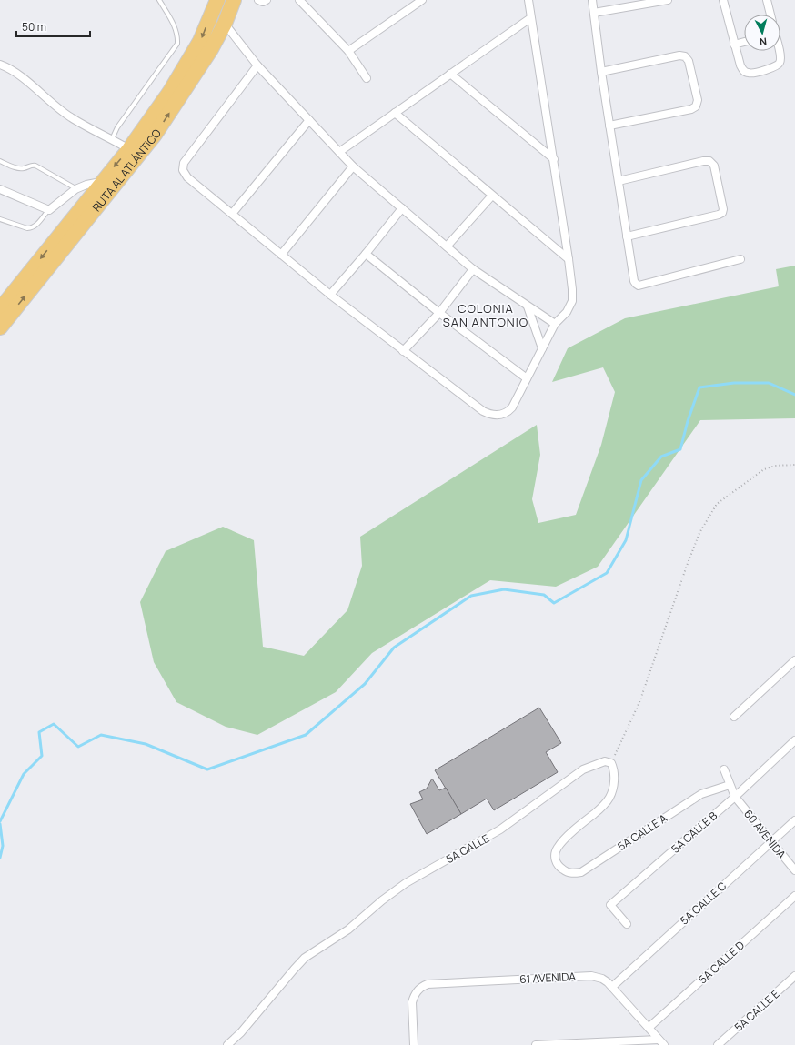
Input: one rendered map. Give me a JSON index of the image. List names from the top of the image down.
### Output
{
  "streets": {
    "highway": ["RUTA AL ATLÁNTICO"],
    "street": [
      "5A CALLE A",
      "5A CALLE B",
      "60 AVENIDA",
      "5A CALLE",
      "5A CALLE C",
      "5A CALLE D",
      "61 AVENIDA",
      "5A CALLE E"
    ]
  },
  "crossings": [
    ["5A CALLE A", "5A CALLE"],
    ["5A CALLE B", "60 AVENIDA"],
    ["60 AVENIDA", "5A CALLE C"],
    ["5A CALLE C", "61 AVENIDA"],
    ["5A CALLE D", "61 AVENIDA"]
  ],
  "districts": ["COLONIA SAN ANTONIO"],
  "scale_bar": "50 m",
  "north": "bottom"
}
